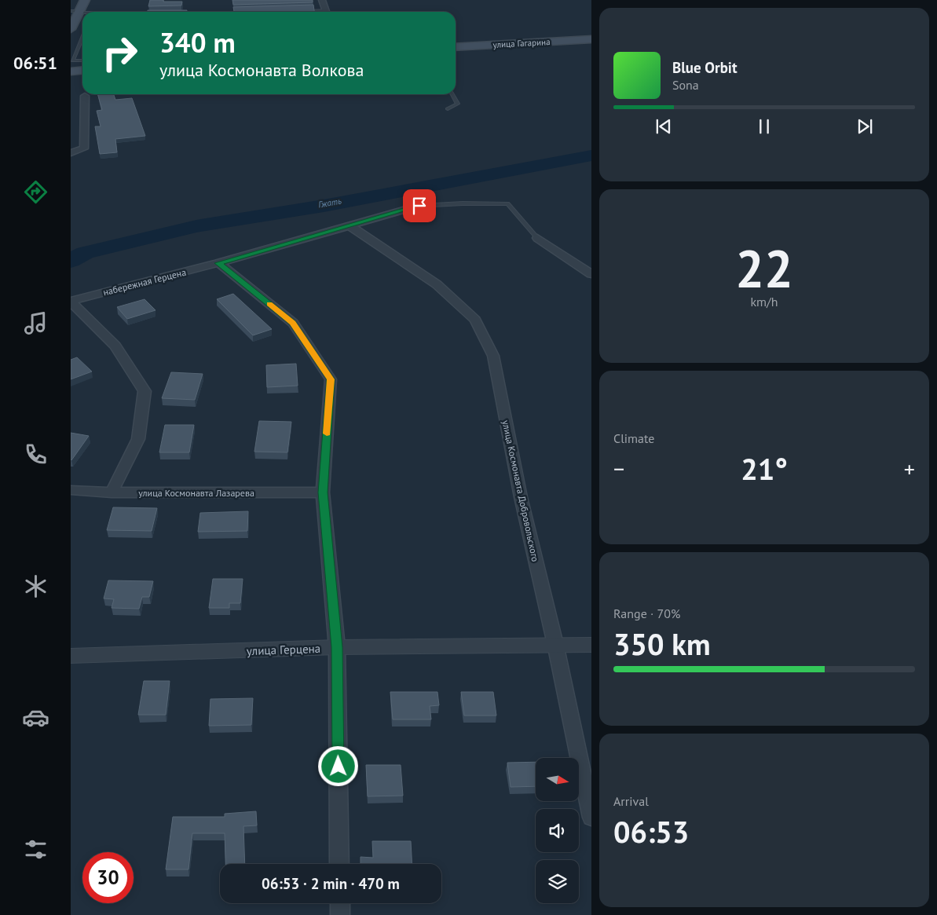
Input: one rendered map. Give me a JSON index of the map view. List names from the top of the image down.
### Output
{
  "streets": {
    "main road": ["улица Гагарина"],
    "street": [
      "набережная Герцена",
      "улица Космонавта Добровольского",
      "улица Космонавта Лазарева",
      "улица Герцена"
    ]
  },
  "crossings": [
    ["набережная Герцена", "улица Космонавта Добровольского"],
    ["улица Космонавта Добровольского", "улица Герцена"]
  ],
  "water": ["Гжать"],
  "north": "right",
  "page": {
    "tabs": "06:51",
    "turn": ["340 m", "улица Космонавта Волкова"],
    "song": ["Blue Orbit", "Sona"],
    "tile": [
      ["22", "km/h"],
      "Climate",
      ["Range · 70%", "350 km"],
      ["Arrival", "06:53"]
    ],
    "heat": ["−", "21°", "+"],
    "limit": "30",
    "trip": "06:53 · 2 min · 470 m"
  }
}
